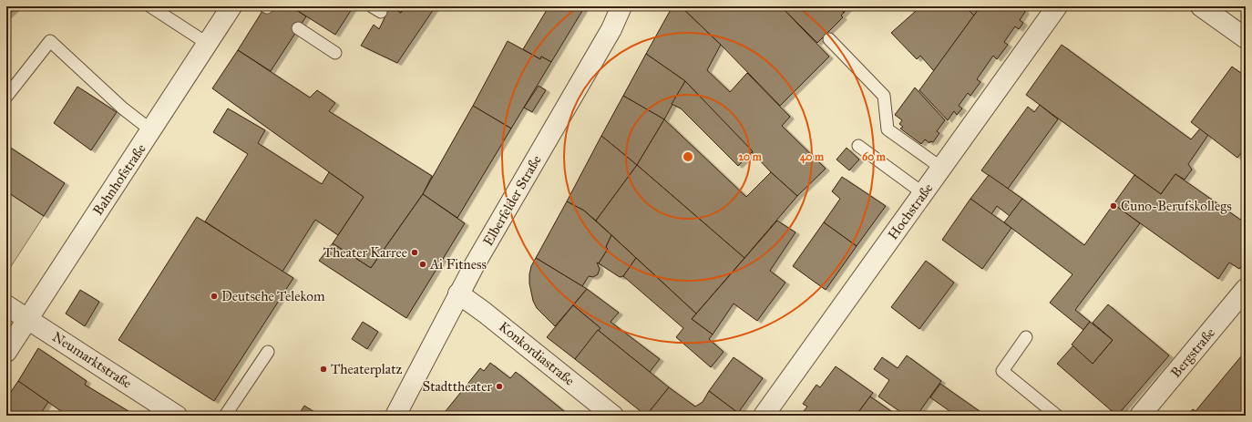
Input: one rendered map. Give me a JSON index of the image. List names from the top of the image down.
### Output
{
  "streets": {
    "street": [
      "Bahnhofstraße",
      "Elberfelder Straße",
      "Hochstraße",
      "Bergstraße",
      "Konkordiastraße",
      "Neumarktstraße"
    ]
  },
  "crossings": [
    ["Bahnhofstraße", "Neumarktstraße"],
    ["Elberfelder Straße", "Konkordiastraße"]
  ],
  "places": [
    "Cuno-Berufskollegs",
    "Theater Karree",
    "Ai Fitness",
    "Deutsche Telekom",
    "Theaterplatz",
    "Stadttheater"
  ],
  "rings": ["20 m", "40 m", "60 m"]
}
